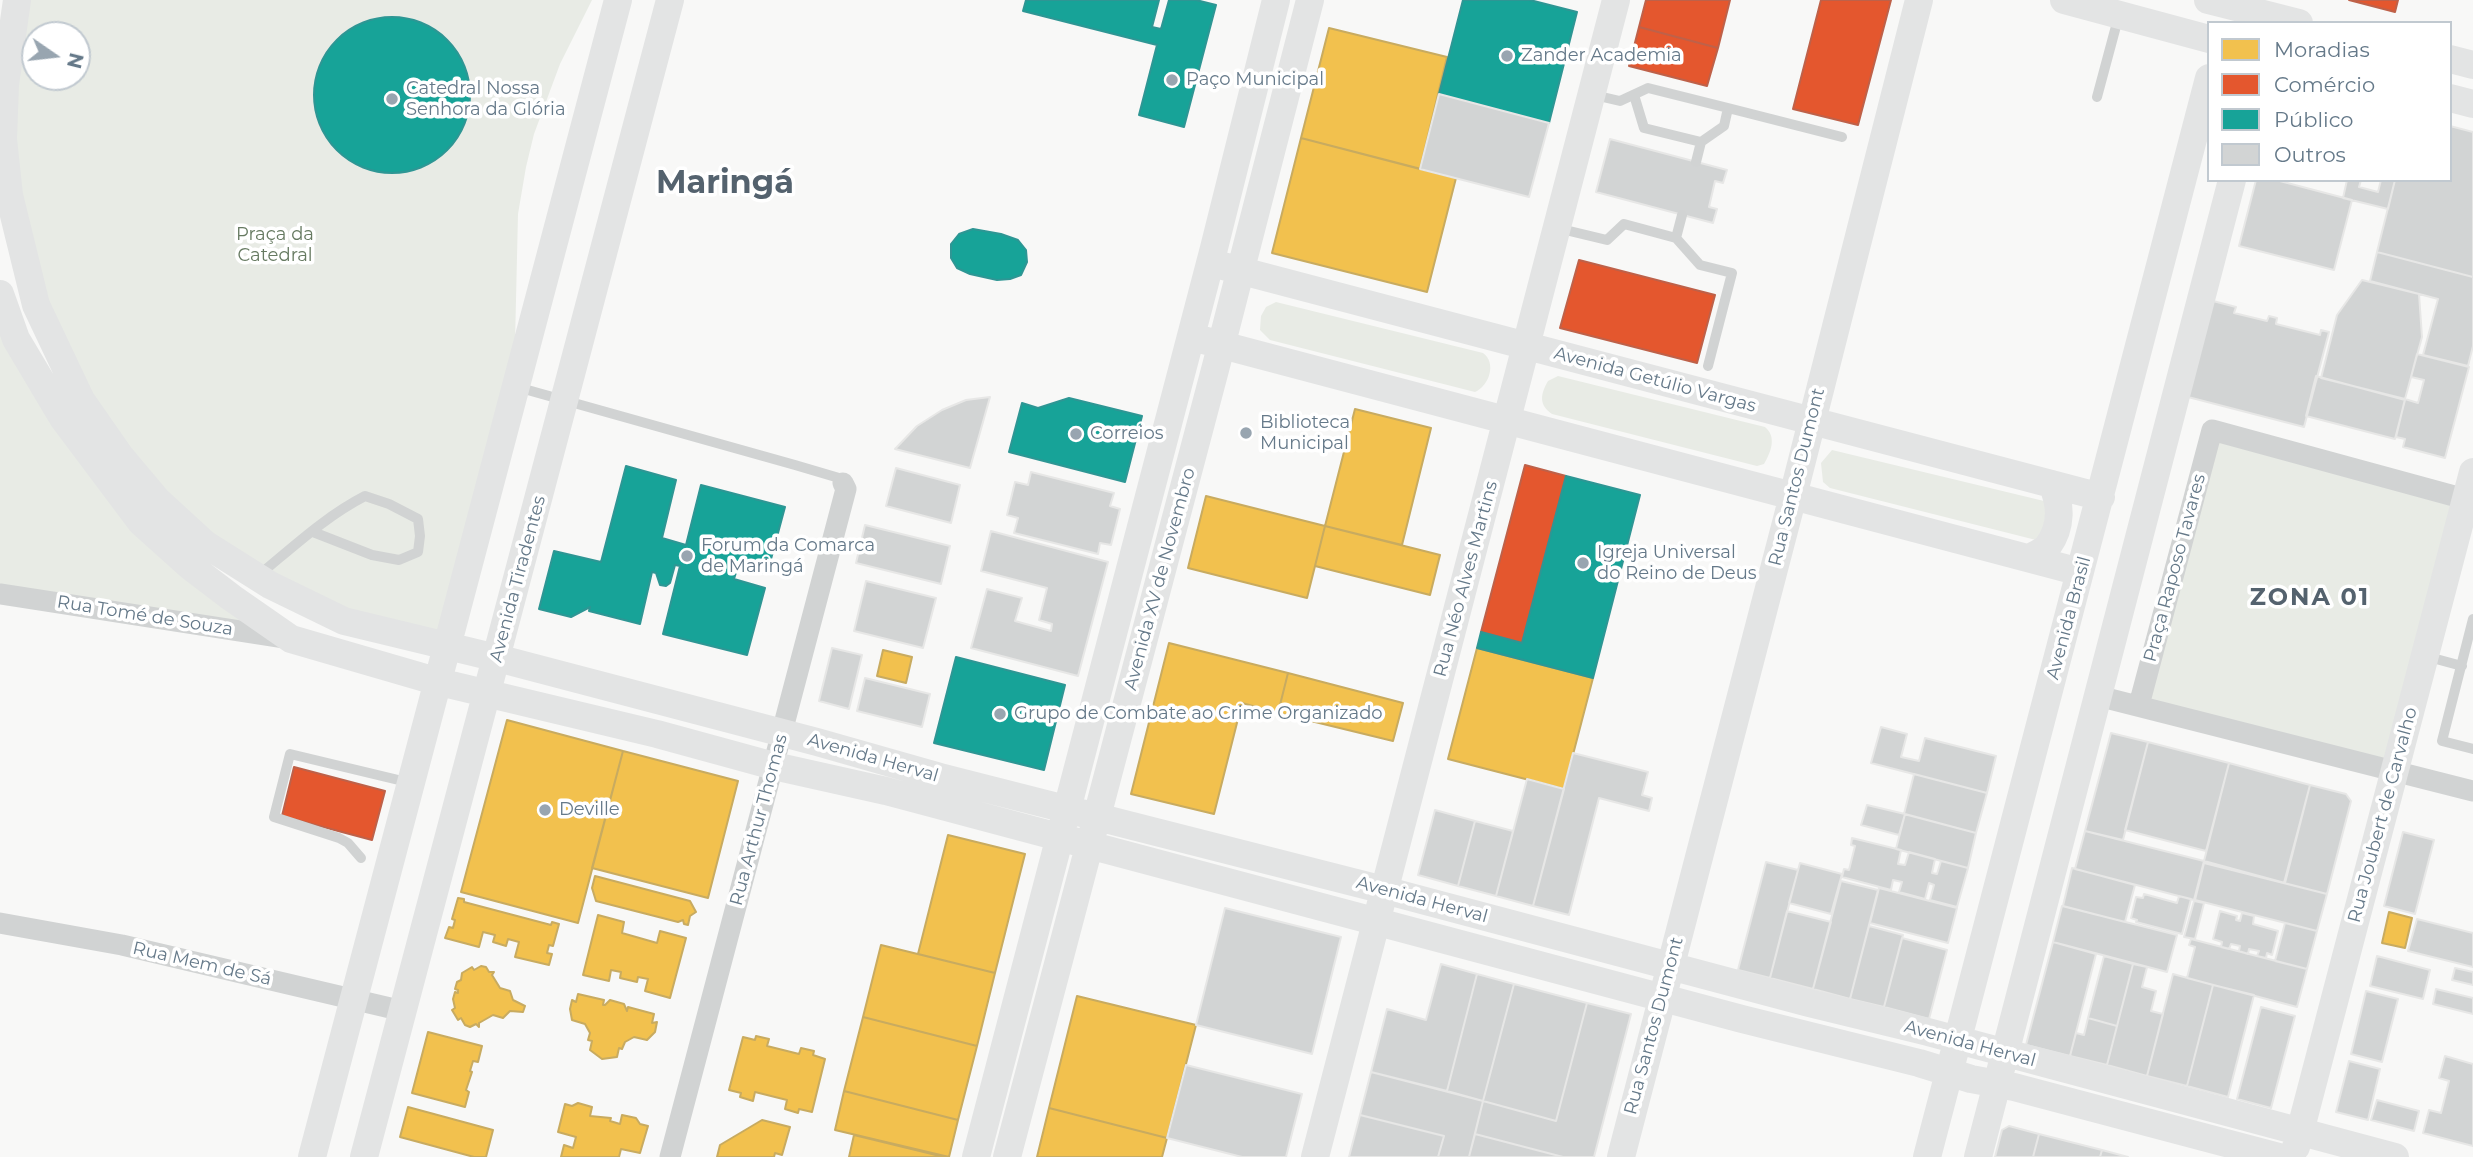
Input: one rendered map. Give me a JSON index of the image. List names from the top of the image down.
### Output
{
  "streets": {
    "main road": [
      "Avenida Getúlio Vargas",
      "Rua Santos Dumont",
      "Avenida Tiradentes",
      "Avenida XV de Novembro",
      "Rua Néo Alves Martins",
      "Avenida Brasil",
      "Avenida Herval",
      "Rua Joubert de Carvalho"
    ],
    "street": [
      "Praça Raposo Tavares",
      "Rua Tomé de Souza",
      "Rua Arthur Thomas",
      "Rua Mem de Sá"
    ]
  },
  "crossings": [
    ["Avenida Getúlio Vargas", "Rua Santos Dumont"],
    ["Avenida Getúlio Vargas", "Avenida XV de Novembro"],
    ["Avenida Getúlio Vargas", "Rua Néo Alves Martins"],
    ["Avenida Getúlio Vargas", "Avenida Brasil"],
    ["Rua Santos Dumont", "Avenida Herval"],
    ["Praça Raposo Tavares", "Rua Joubert de Carvalho"],
    ["Avenida Tiradentes", "Avenida Herval"],
    ["Avenida Tiradentes", "Rua Mem de Sá"],
    ["Avenida XV de Novembro", "Avenida Herval"],
    ["Rua Néo Alves Martins", "Avenida Herval"],
    ["Rua Tomé de Souza", "Avenida Herval"],
    ["Avenida Brasil", "Avenida Herval"],
    ["Avenida Herval", "Rua Joubert de Carvalho"],
    ["Avenida Herval", "Rua Arthur Thomas"]
  ],
  "districts": ["Maringá", "ZONA 01"],
  "parks": ["Praça da Catedral"],
  "places": [
    "Zander Academia",
    "Paço Municipal",
    "Catedral Nossa Senhora da Glória",
    "Biblioteca Municipal",
    "Correios",
    "Forum da Comarca de Maringá",
    "Igreja Universal do Reino de Deus",
    "Grupo de Combate ao Crime Organizado",
    "Deville"
  ],
  "legend": [
    "Moradias",
    "Comércio",
    "Público",
    "Outros"
  ],
  "north": "right"
}
